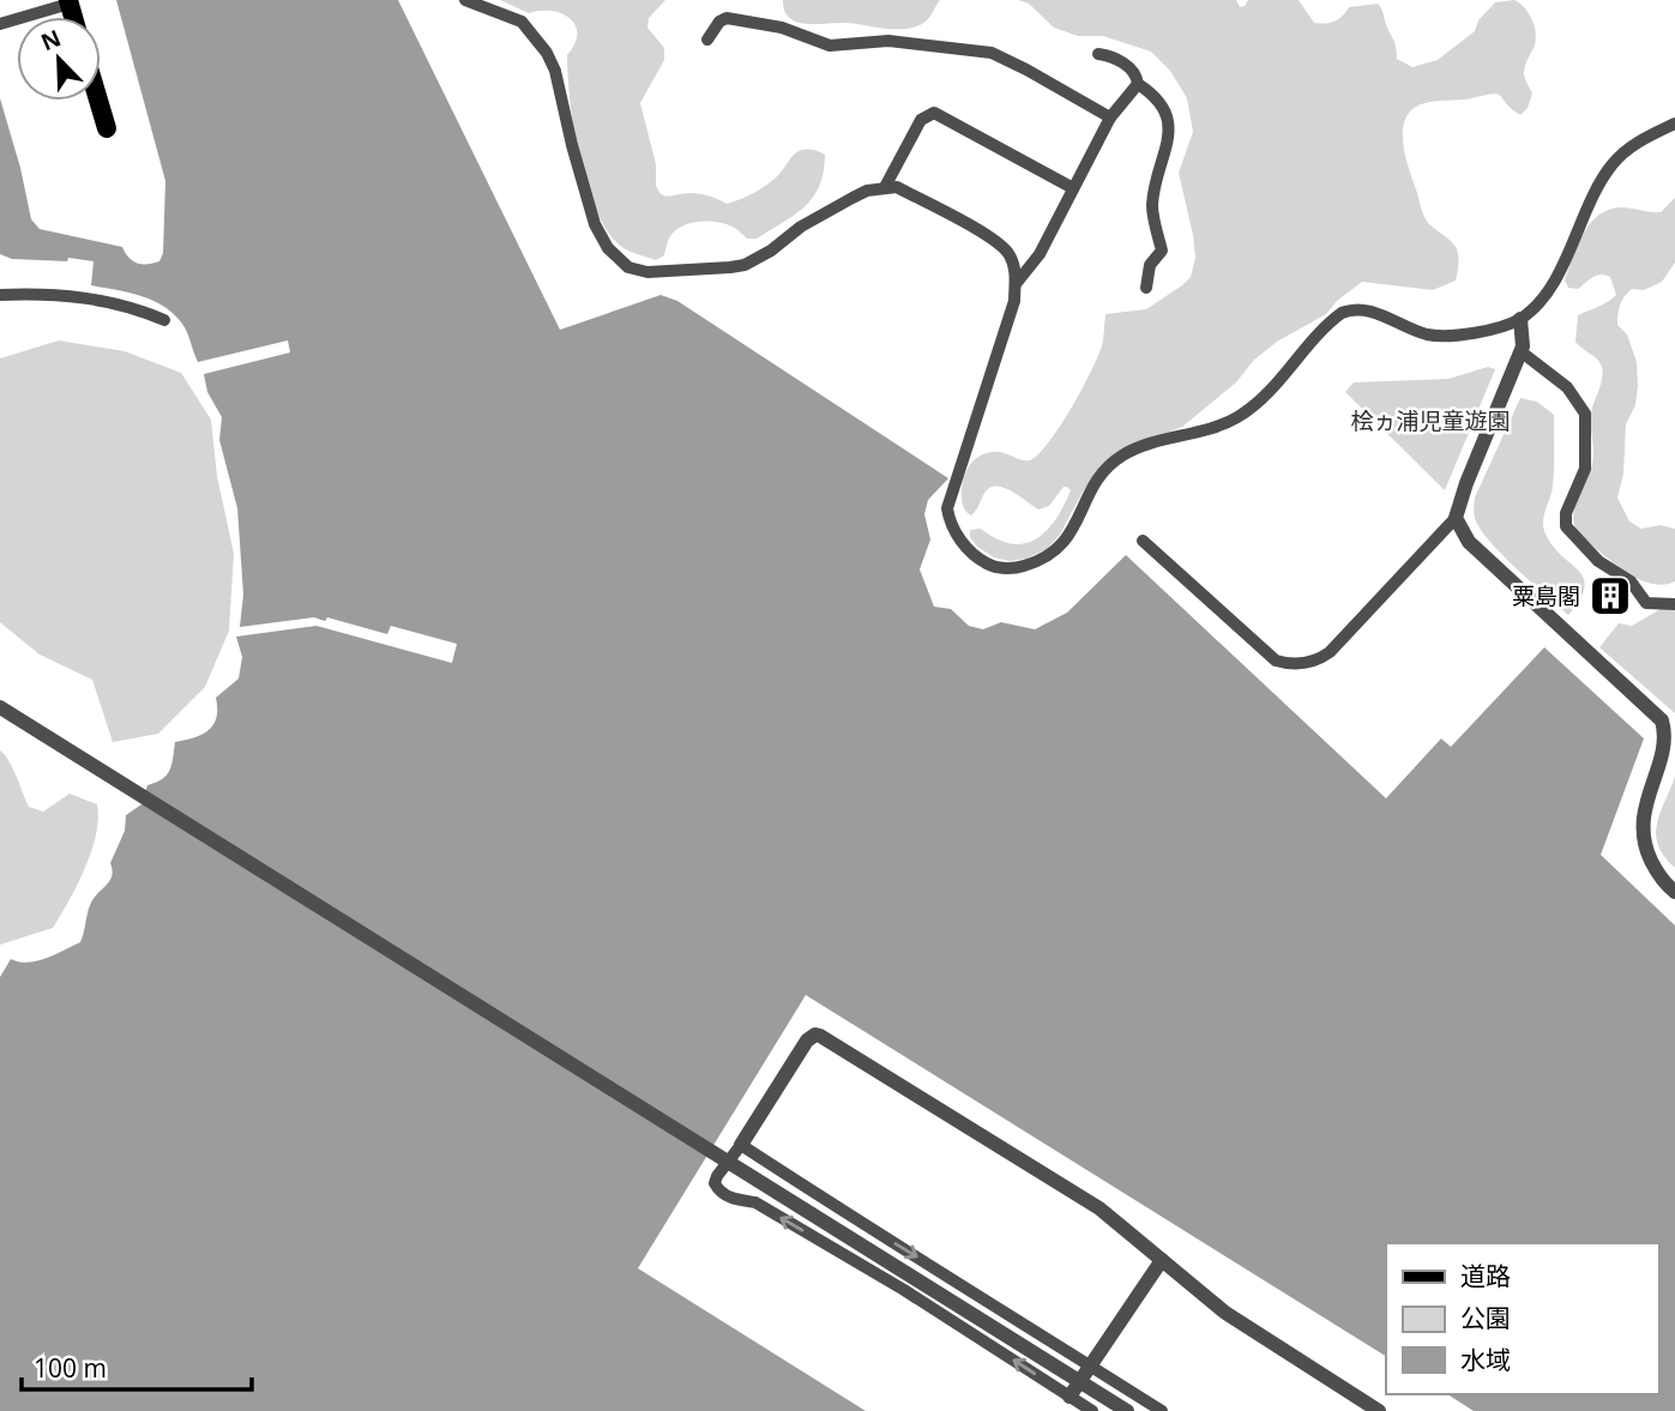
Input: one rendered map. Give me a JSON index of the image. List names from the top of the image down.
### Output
{
  "parks": ["桧ヵ浦児童遊園"],
  "places": {
    "building": ["粟島閣"]
  },
  "legend": ["道路", "公園", "水域"],
  "scale_bar": "100 m",
  "north": "top left"
}
